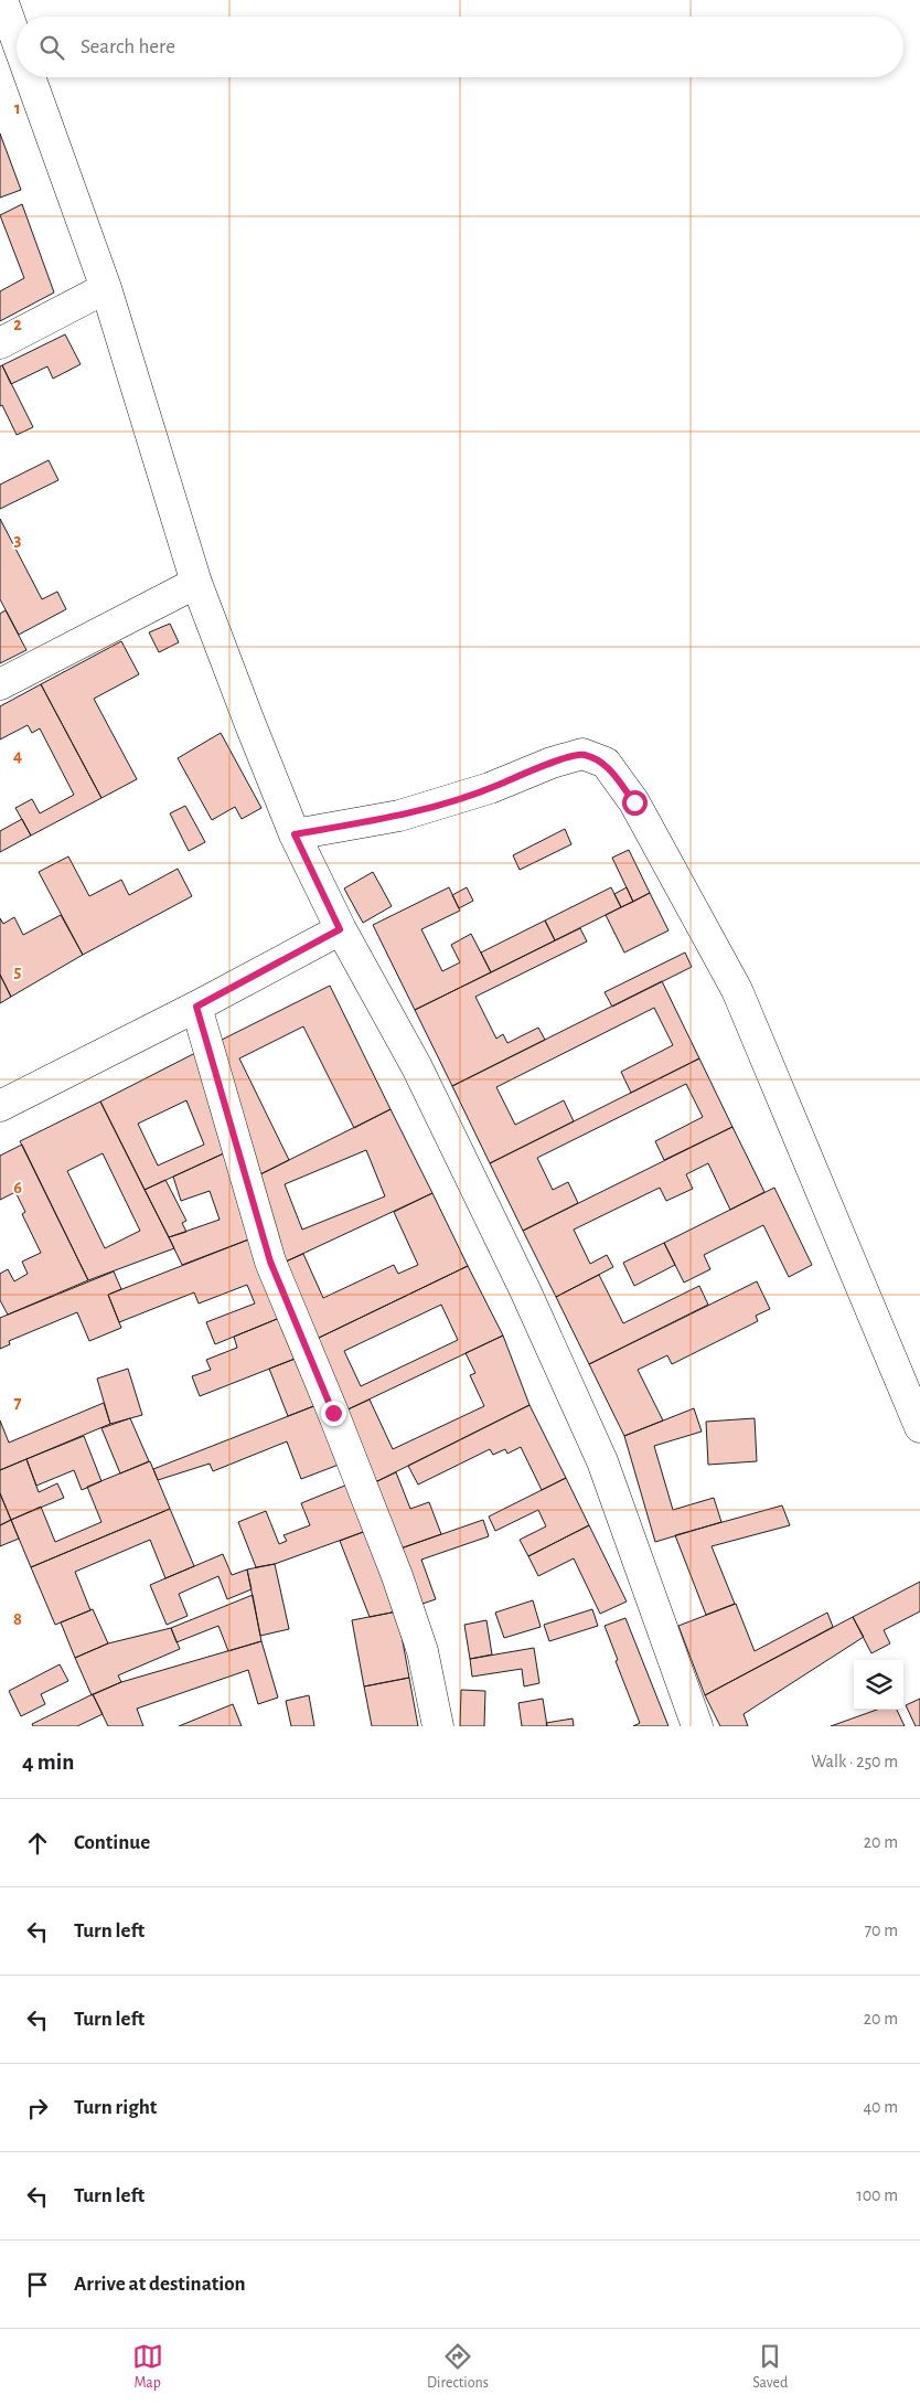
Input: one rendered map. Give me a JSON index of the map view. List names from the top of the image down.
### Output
{
  "page": {
    "search": "Search here",
    "heading": ["4 min", "Walk · 250 m"],
    "list": [
      ["Continue", "20 m"],
      ["Turn left", "70 m"],
      ["Turn left", "20 m"],
      ["Turn right", "40 m"],
      ["Turn left", "100 m"],
      "Arrive at destination"
    ],
    "nav": ["Map", "Directions", "Saved"]
  },
  "grid": {
    "rows": [
      "1",
      "2",
      "3",
      "4",
      "5",
      "6",
      "7",
      "8"
    ]
  }
}
